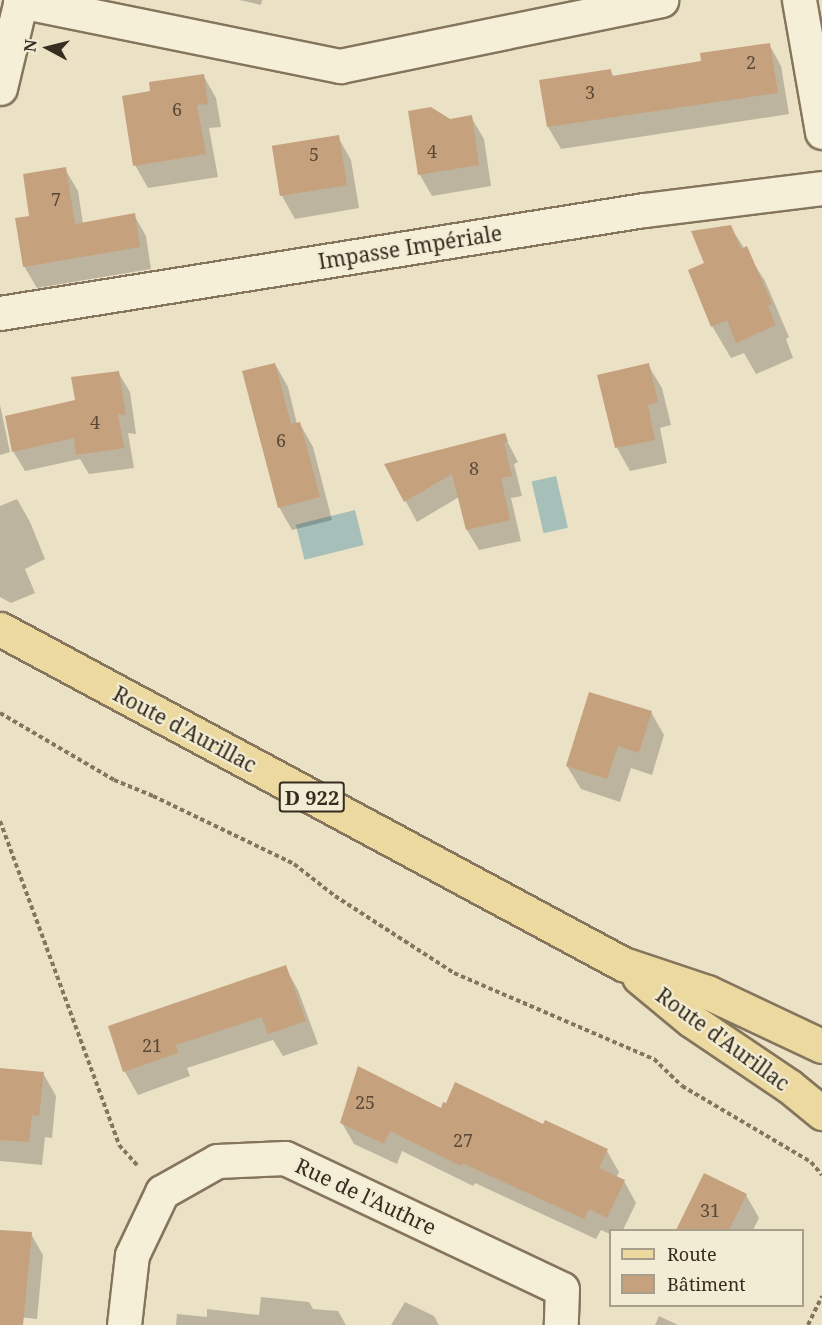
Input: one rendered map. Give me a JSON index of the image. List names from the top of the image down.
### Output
{
  "streets": {
    "main road": ["Route d'Aurillac", "D 922"],
    "street": ["Impasse Impériale", "Rue de l'Authre"]
  },
  "house_numbers": [
    "2",
    "3",
    "6",
    "4",
    "5",
    "7",
    "4",
    "6",
    "8",
    "21",
    "25",
    "27",
    "31"
  ],
  "legend": ["Route", "Bâtiment"],
  "north": "left"
}
